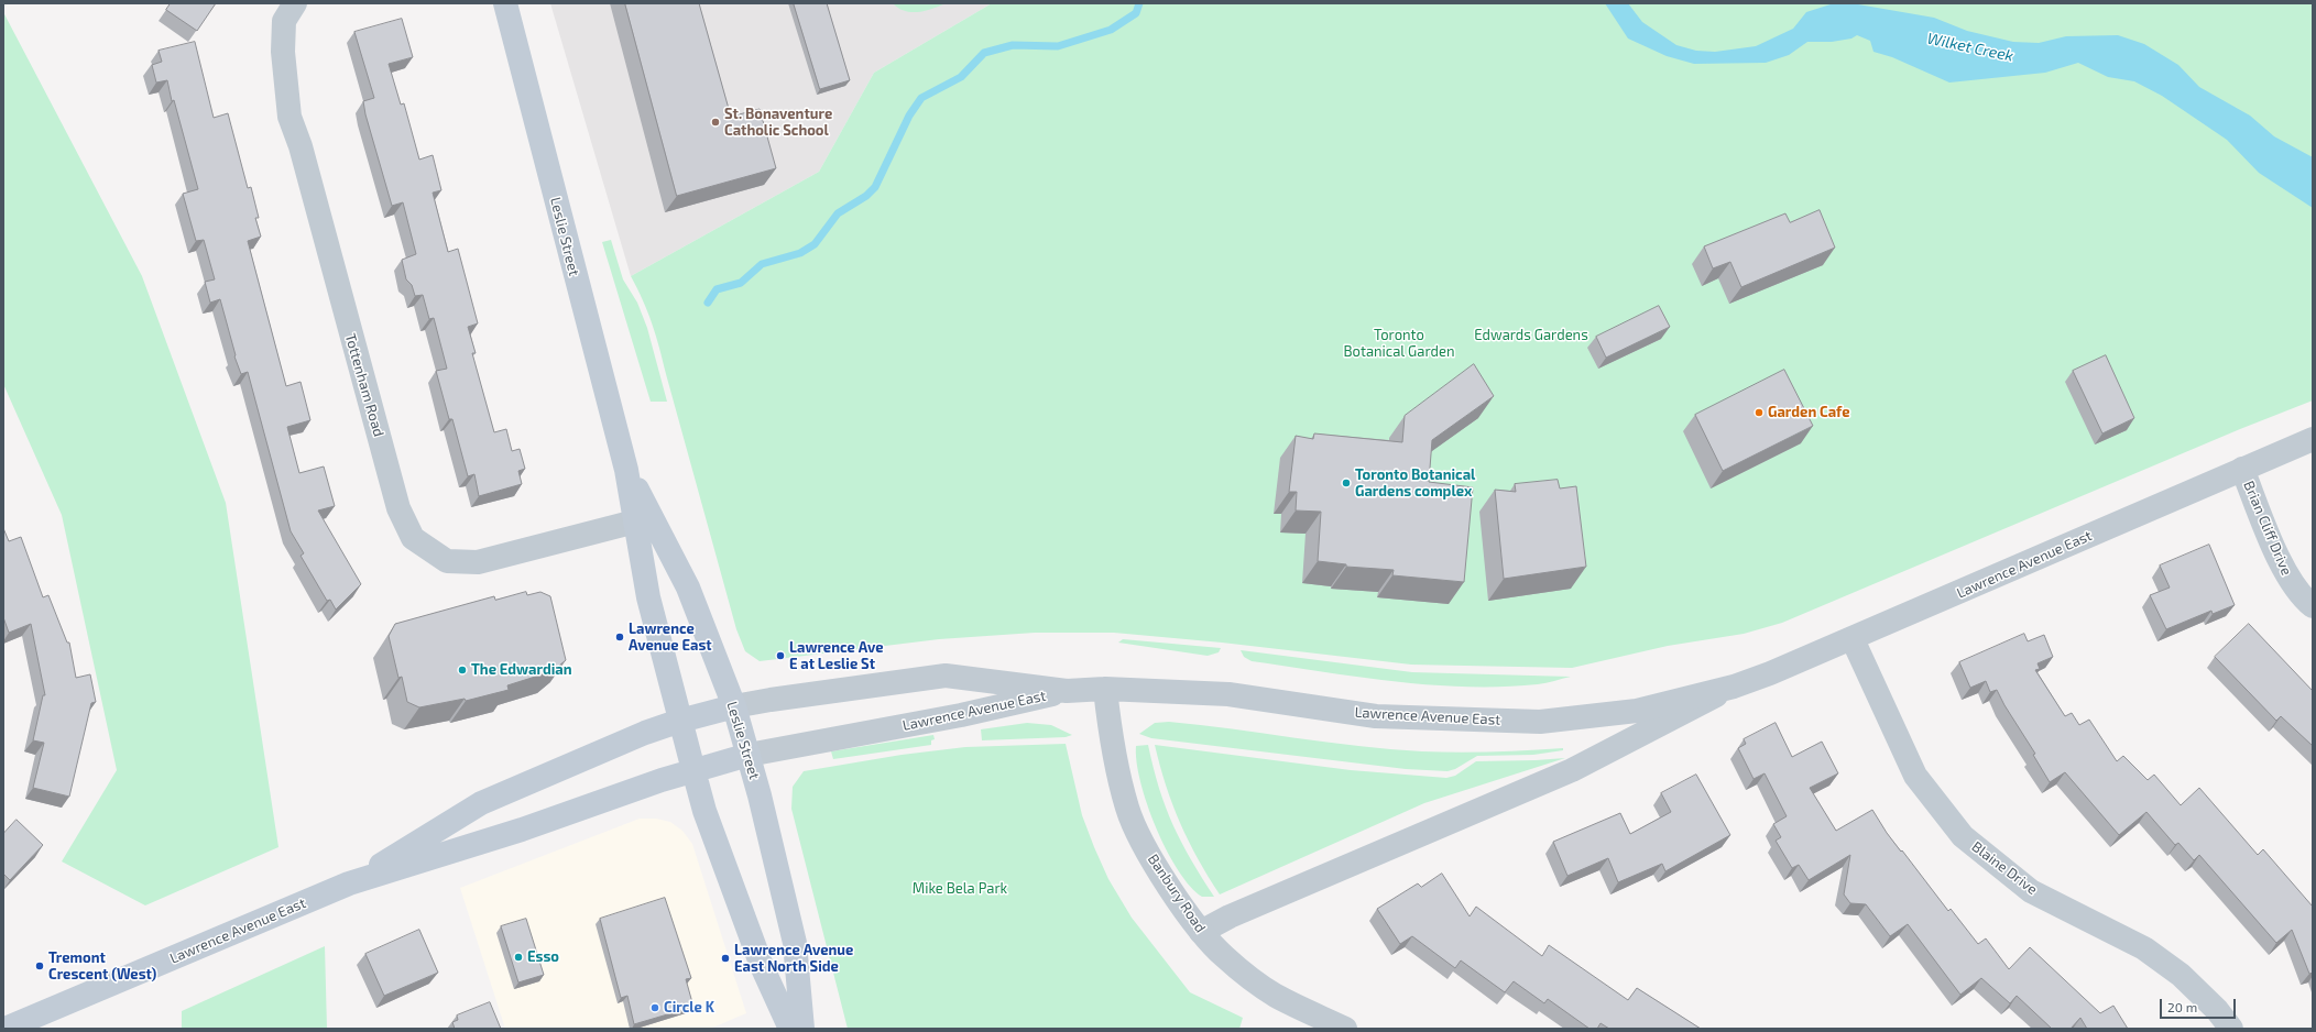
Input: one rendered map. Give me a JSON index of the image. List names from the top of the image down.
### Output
{
  "streets": {
    "main road": ["Leslie Street", "Lawrence Avenue East"],
    "street": [
      "Tottenham Road",
      "Brian Cliff Drive",
      "Blaine Drive",
      "Banbury Road"
    ]
  },
  "crossings": [
    ["Leslie Street", "Tottenham Road"],
    ["Leslie Street", "Lawrence Avenue East"],
    ["Brian Cliff Drive", "Lawrence Avenue East"],
    ["Lawrence Avenue East", "Blaine Drive"],
    ["Lawrence Avenue East", "Banbury Road"]
  ],
  "water": ["Wilket Creek"],
  "parks": ["Toronto Botanical Garden", "Edwards Gardens", "Mike Bela Park"],
  "places": [
    "St. Bonaventure Catholic School",
    "Garden Cafe",
    "Toronto Botanical Gardens complex",
    "Lawrence Avenue East",
    "Lawrence Ave E at Leslie St",
    "The Edwardian",
    "Esso",
    "Lawrence Avenue East North Side",
    "Tremont Crescent (West)",
    "Circle K"
  ],
  "scale_bar": "20 m"
}
